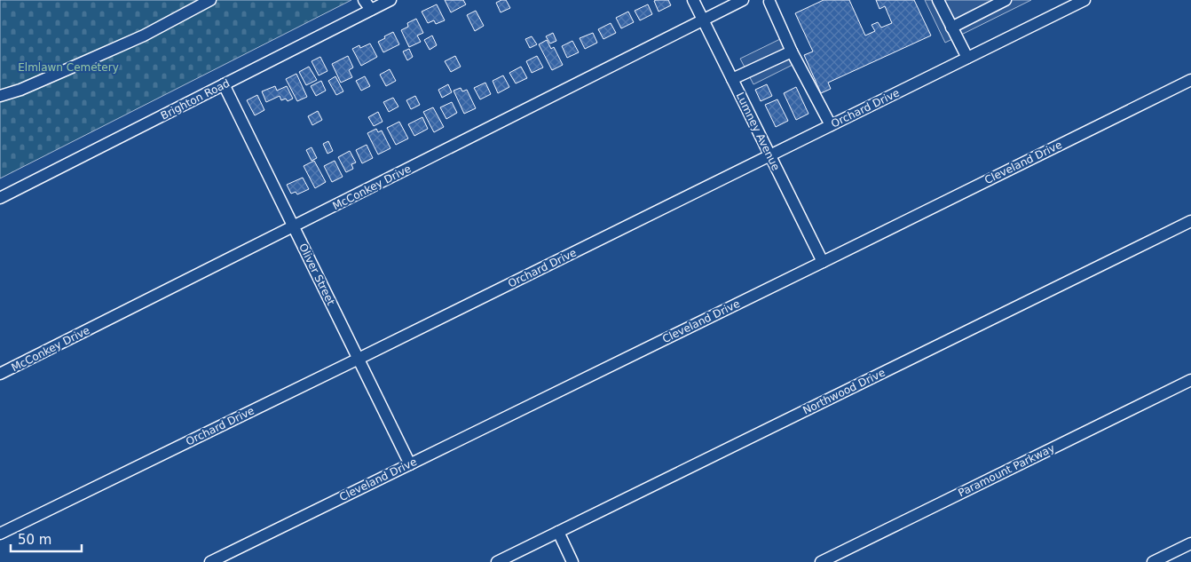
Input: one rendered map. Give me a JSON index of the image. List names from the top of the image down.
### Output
{
  "streets": {
    "street": [
      "Brighton Road",
      "Orchard Drive",
      "Lumney Avenue",
      "Cleveland Drive",
      "McConkey Drive",
      "Oliver Street",
      "Northwood Drive",
      "Paramount Parkway"
    ]
  },
  "crossings": [
    ["Brighton Road", "Oliver Street"],
    ["Orchard Drive", "Lumney Avenue"],
    ["Orchard Drive", "Oliver Street"],
    ["Lumney Avenue", "Cleveland Drive"],
    ["Lumney Avenue", "McConkey Drive"],
    ["Cleveland Drive", "Oliver Street"],
    ["McConkey Drive", "Oliver Street"]
  ],
  "parks": ["Elmlawn Cemetery"],
  "scale_bar": "50 m"
}
